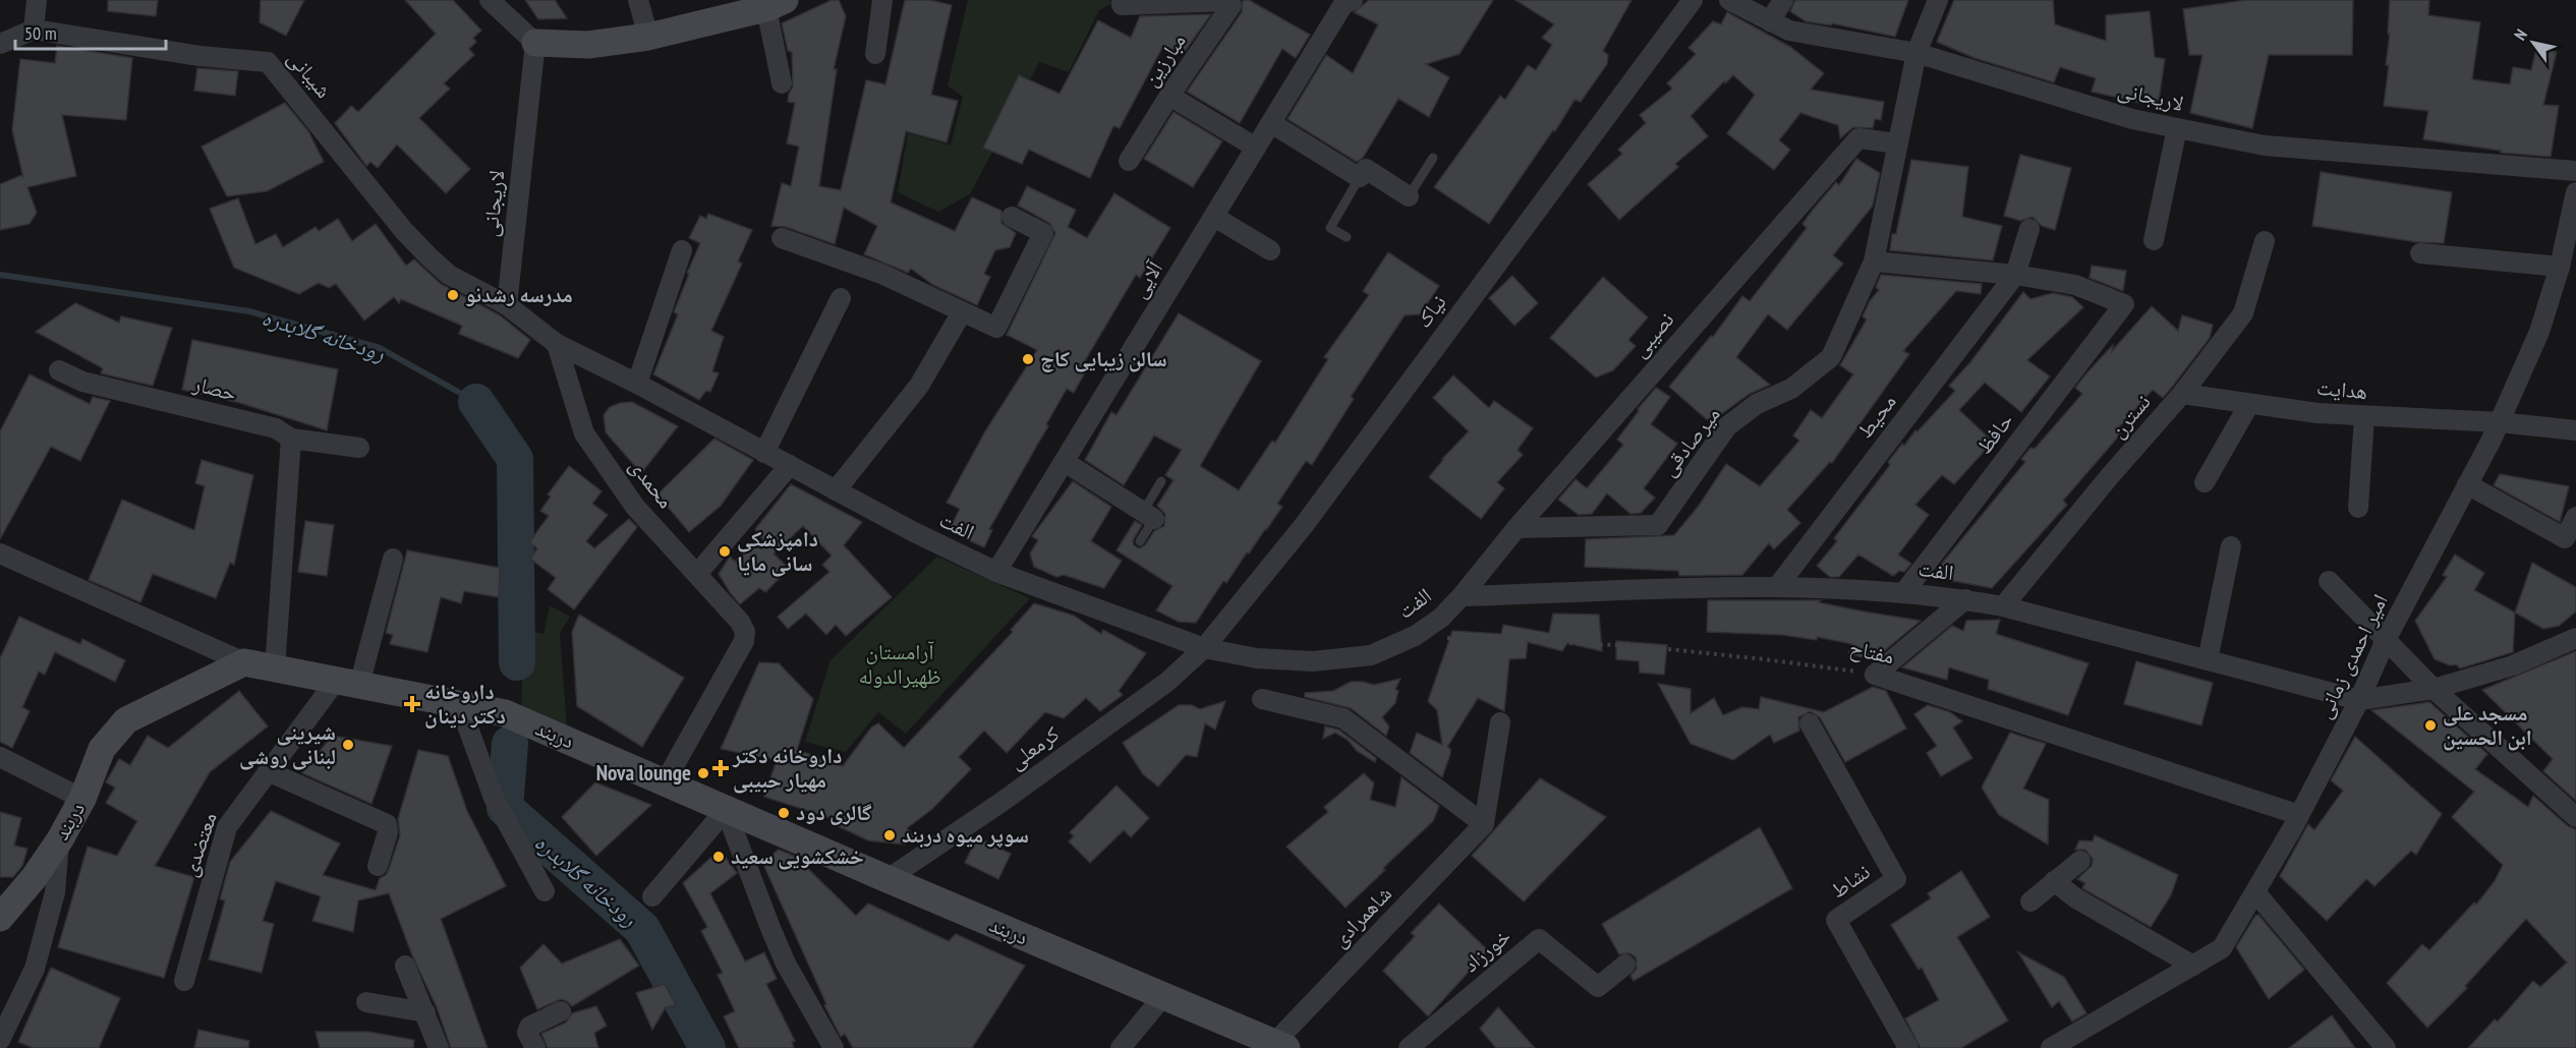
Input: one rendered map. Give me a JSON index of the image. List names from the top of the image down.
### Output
{
  "streets": {
    "main road": ["دربند"],
    "street": [
      "مبارزین",
      "شیبانی",
      "لاریجانی",
      "آلایی",
      "نیاک",
      "نصیبی",
      "حصار",
      "هدایت",
      "محیط",
      "نسترن",
      "حافظ",
      "میرصادقی",
      "محمدی",
      "الفت",
      "مفتاح",
      "امیر احمدی زمانی",
      "کرمعلی",
      "معتضدی",
      "نشاط",
      "شاهمرادی",
      "خورزاد"
    ]
  },
  "crossings": [
    ["شیبانی", "لاریجانی"],
    ["آلایی", "الفت"],
    ["نیاک", "الفت"],
    ["نیاک", "کرمعلی"],
    ["نصیبی", "میرصادقی"],
    ["نصیبی", "الفت"],
    ["هدایت", "نسترن"],
    ["هدایت", "امیر احمدی زمانی"],
    ["محیط", "حافظ"],
    ["محیط", "الفت"],
    ["نسترن", "الفت"],
    ["حافظ", "الفت"],
    ["محمدی", "الفت"],
    ["محمدی", "دربند"],
    ["الفت", "مفتاح"],
    ["الفت", "امیر احمدی زمانی"],
    ["الفت", "کرمعلی"],
    ["مفتاح", "امیر احمدی زمانی"],
    ["دربند", "کرمعلی"],
    ["دربند", "معتضدی"],
    ["دربند", "شاهمرادی"]
  ],
  "water": ["رودخانه گلابدره"],
  "parks": ["آرامستان ظهیرالدوله"],
  "places": {
    "other": [
      "مدرسه رشدنو",
      "سالن زیبایی کاچ",
      "دامپزشکی سانی مایا",
      "مسجد علی ابن الحسین",
      "شیرینی لبنانی روشی",
      "Nova lounge",
      "گالری دود",
      "سوپر میوه دربند",
      "خشکشویی سعید"
    ],
    "health": ["داروخانه دکتر دینان", "داروخانه دکتر مهیار حبیبی"]
  },
  "scale_bar": "50 m",
  "north": "top left"
}
